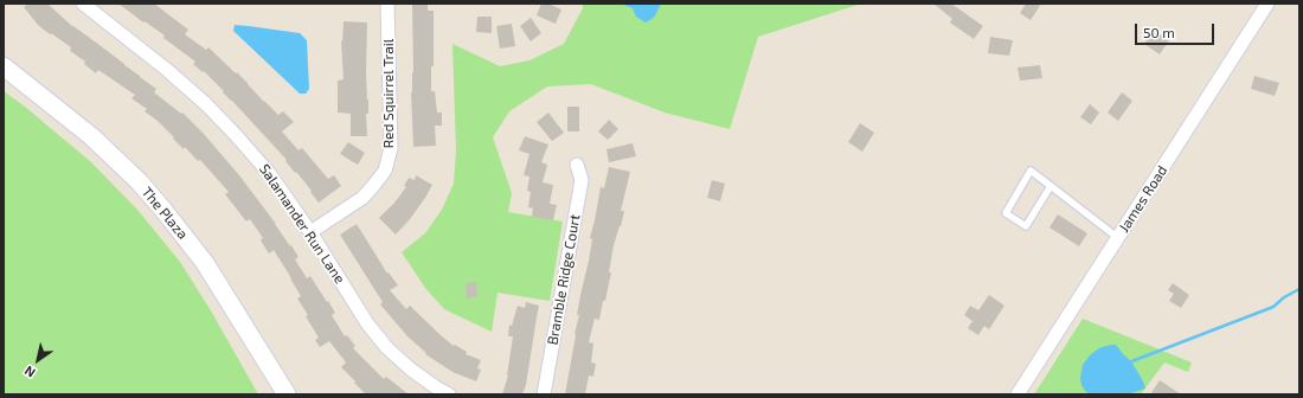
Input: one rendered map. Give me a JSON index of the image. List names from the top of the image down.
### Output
{
  "streets": {
    "street": [
      "Red Squirrel Trail",
      "James Road",
      "The Plaza",
      "Salamander Run Lane",
      "Bramble Ridge Court"
    ]
  },
  "crossings": [
    ["Red Squirrel Trail", "Salamander Run Lane"]
  ],
  "scale_bar": "50 m",
  "north": "bottom left"
}
